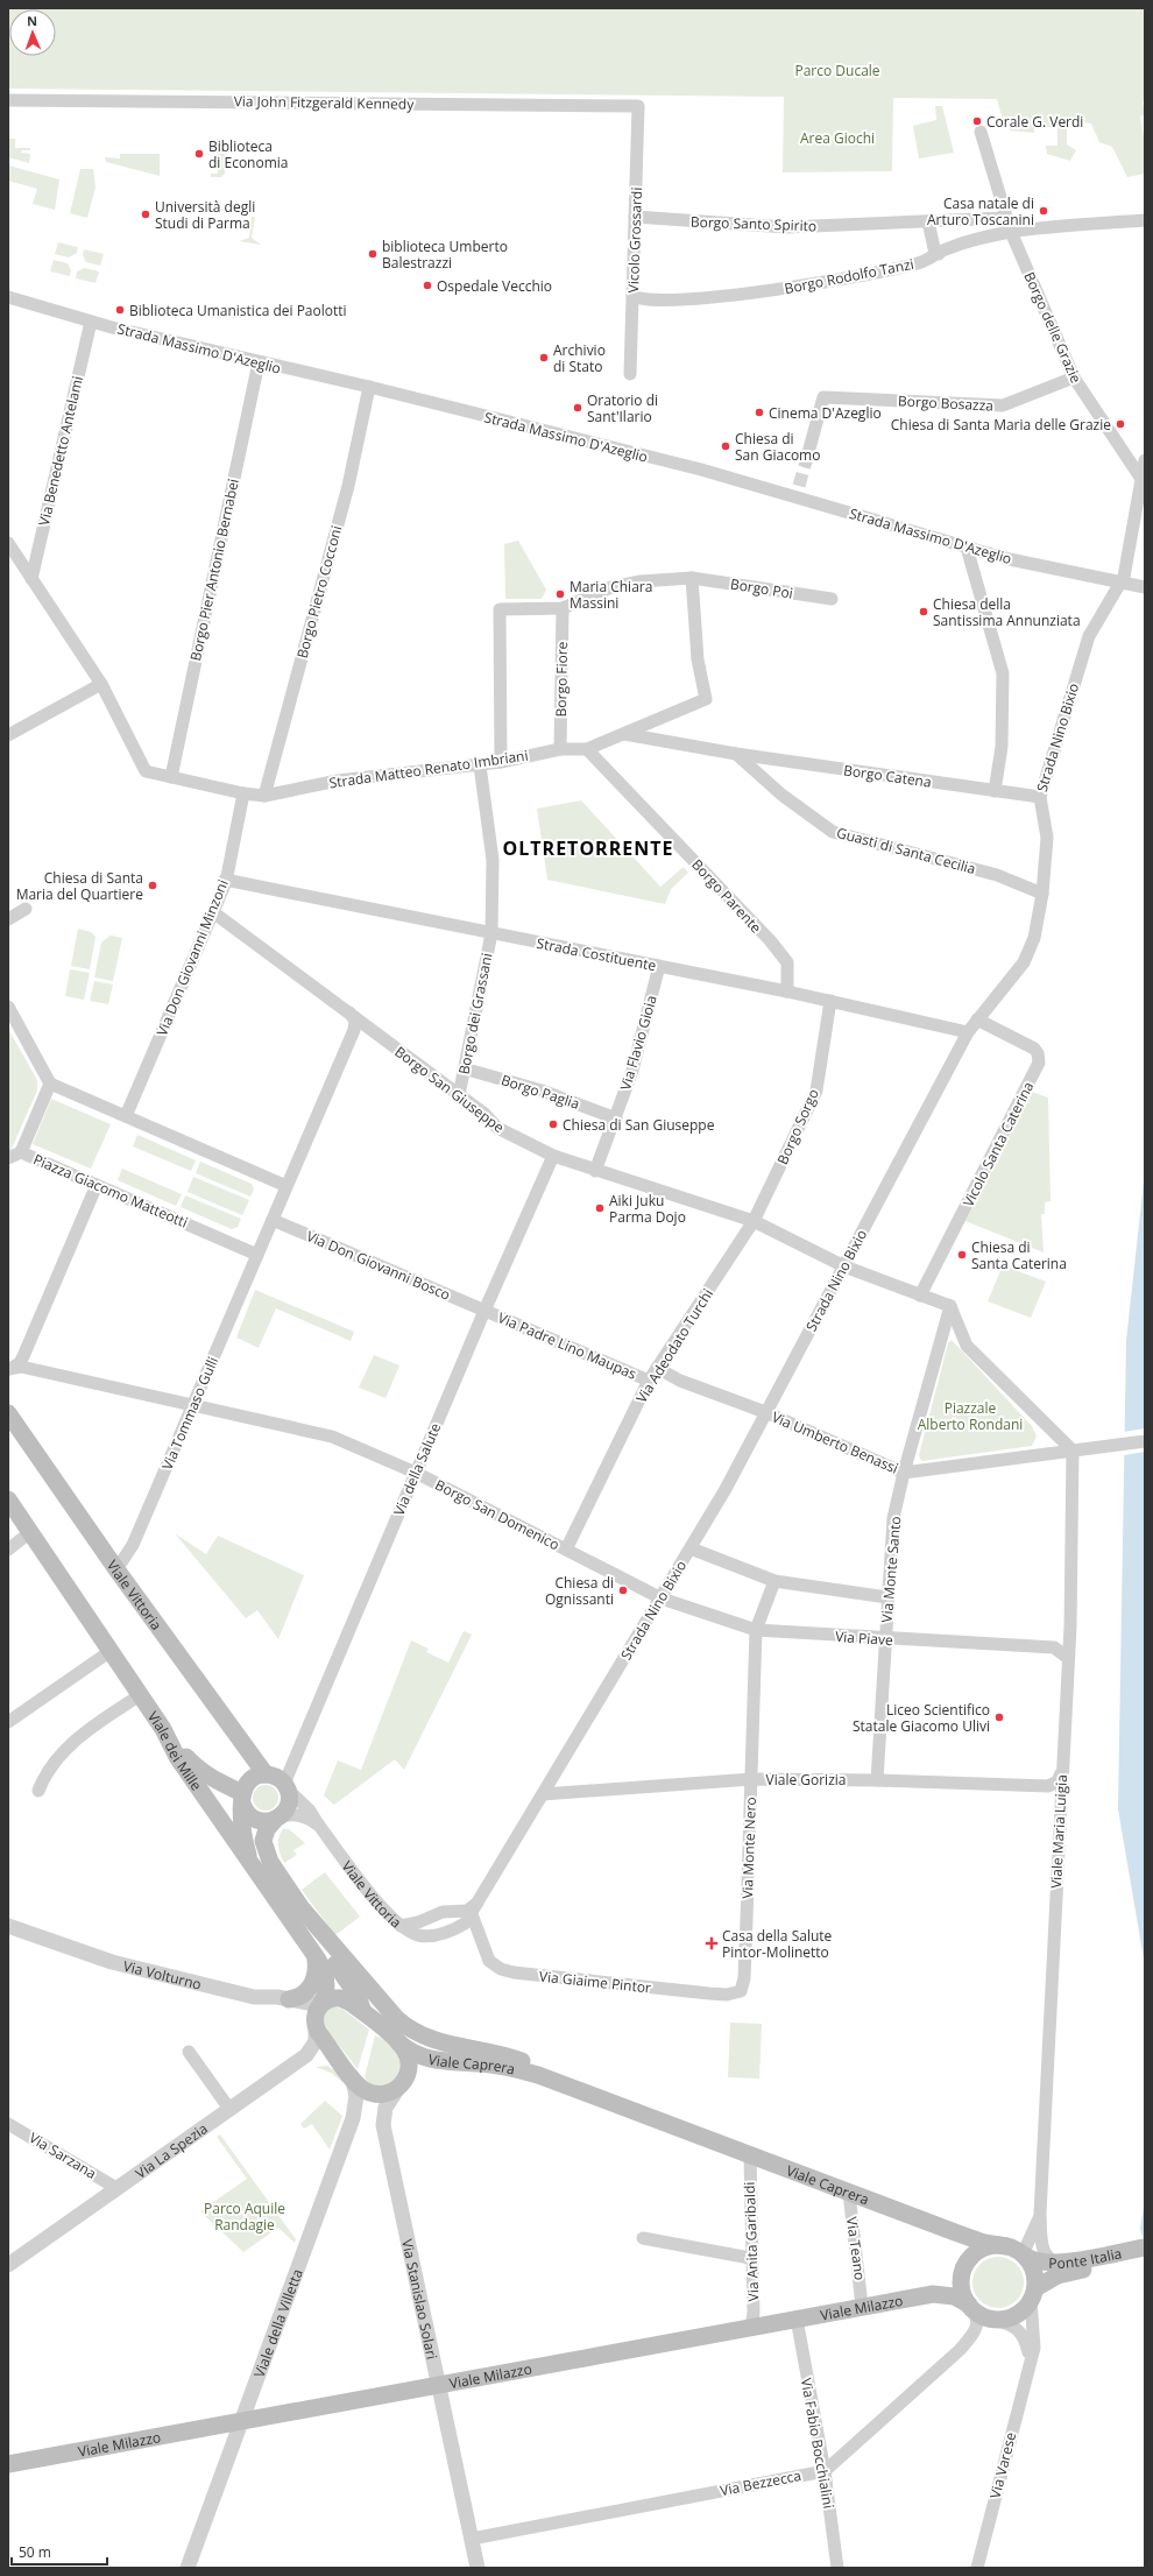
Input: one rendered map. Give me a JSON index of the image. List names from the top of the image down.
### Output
{
  "streets": {
    "main road": [
      "Viale Vittoria",
      "Viale dei Mille",
      "Viale Caprera",
      "Ponte Italia",
      "Viale Milazzo"
    ],
    "street": [
      "Via John Fitzgerald Kennedy",
      "Borgo Santo Spirito",
      "Vicolo Grossardi",
      "Borgo Rodolfo Tanzi",
      "Borgo delle Grazie",
      "Strada Massimo D'Azeglio",
      "Borgo Bosazza",
      "Via Benedetto Antelami",
      "Borgo Pier Antonio Bernabei",
      "Borgo Poi",
      "Borgo Pietro Cocconi",
      "Borgo Fiore",
      "Strada Nino Bixio",
      "Strada Matteo Renato Imbriani",
      "Borgo Catena",
      "Guasti di Santa Cecilia",
      "Borgo Parente",
      "Strada Costituente",
      "Via Don Giovanni Minzoni",
      "Borgo dei Grassani",
      "Via Flavio Gioia",
      "Borgo San Giuseppe",
      "Borgo Paglia",
      "Borgo Sorgo",
      "Vicolo Santa Caterina",
      "Piazza Giacomo Matteotti",
      "Via Don Giovanni Bosco",
      "Via Padre Lino Maupas",
      "Via Adeodato Turchi",
      "Via Tommaso Gulli",
      "Via Umberto Benassi",
      "Via della Salute",
      "Borgo San Domenico",
      "Via Monte Santo",
      "Via Piave",
      "Viale Gorizia",
      "Viale Maria Luigia",
      "Via Monte Nero",
      "Via Volturno",
      "Via Giaime Pintor",
      "Via La Spezia",
      "Via Sarzana",
      "Via Anita Garibaldi",
      "Via Teano",
      "Via Stanislao Solari",
      "Viale della Villetta",
      "Via Fabio Bocchialini",
      "Via Varese",
      "Via Bezzecca"
    ]
  },
  "crossings": [
    ["Via John Fitzgerald Kennedy", "Vicolo Grossardi"],
    ["Borgo Santo Spirito", "Vicolo Grossardi"],
    ["Borgo Santo Spirito", "Borgo delle Grazie"],
    ["Vicolo Grossardi", "Borgo Rodolfo Tanzi"],
    ["Borgo Rodolfo Tanzi", "Borgo delle Grazie"],
    ["Borgo delle Grazie", "Borgo Bosazza"],
    ["Borgo delle Grazie", "Strada Nino Bixio"],
    ["Strada Massimo D'Azeglio", "Via Benedetto Antelami"],
    ["Strada Massimo D'Azeglio", "Borgo Pier Antonio Bernabei"],
    ["Strada Massimo D'Azeglio", "Borgo Pietro Cocconi"],
    ["Strada Massimo D'Azeglio", "Strada Nino Bixio"],
    ["Borgo Pier Antonio Bernabei", "Strada Matteo Renato Imbriani"],
    ["Borgo Poi", "Borgo Fiore"],
    ["Borgo Poi", "Strada Matteo Renato Imbriani"],
    ["Borgo Pietro Cocconi", "Strada Matteo Renato Imbriani"],
    ["Borgo Fiore", "Strada Matteo Renato Imbriani"],
    ["Strada Nino Bixio", "Borgo Catena"],
    ["Strada Nino Bixio", "Guasti di Santa Cecilia"],
    ["Strada Nino Bixio", "Strada Costituente"],
    ["Strada Nino Bixio", "Borgo San Giuseppe"],
    ["Strada Nino Bixio", "Vicolo Santa Caterina"],
    ["Strada Nino Bixio", "Via Padre Lino Maupas"],
    ["Strada Nino Bixio", "Via Umberto Benassi"],
    ["Strada Nino Bixio", "Borgo San Domenico"],
    ["Strada Nino Bixio", "Viale Vittoria"],
    ["Strada Nino Bixio", "Via Piave"],
    ["Strada Nino Bixio", "Viale Gorizia"],
    ["Strada Nino Bixio", "Via Giaime Pintor"],
    ["Strada Matteo Renato Imbriani", "Borgo Catena"],
    ["Strada Matteo Renato Imbriani", "Borgo Parente"],
    ["Strada Matteo Renato Imbriani", "Via Don Giovanni Minzoni"],
    ["Strada Matteo Renato Imbriani", "Borgo dei Grassani"],
    ["Borgo Catena", "Guasti di Santa Cecilia"],
    ["Borgo Parente", "Strada Costituente"],
    ["Strada Costituente", "Via Don Giovanni Minzoni"],
    ["Strada Costituente", "Borgo dei Grassani"],
    ["Strada Costituente", "Via Flavio Gioia"],
    ["Strada Costituente", "Borgo Sorgo"],
    ["Via Don Giovanni Minzoni", "Borgo San Giuseppe"],
    ["Borgo dei Grassani", "Borgo San Giuseppe"],
    ["Borgo dei Grassani", "Borgo Paglia"],
    ["Via Flavio Gioia", "Borgo San Giuseppe"],
    ["Via Flavio Gioia", "Borgo Paglia"],
    ["Borgo San Giuseppe", "Borgo Sorgo"],
    ["Borgo San Giuseppe", "Vicolo Santa Caterina"],
    ["Borgo San Giuseppe", "Via Adeodato Turchi"],
    ["Borgo San Giuseppe", "Via della Salute"],
    ["Borgo Sorgo", "Via Adeodato Turchi"],
    ["Piazza Giacomo Matteotti", "Via Tommaso Gulli"],
    ["Via Don Giovanni Bosco", "Via Padre Lino Maupas"],
    ["Via Don Giovanni Bosco", "Via della Salute"],
    ["Via Padre Lino Maupas", "Via Adeodato Turchi"],
    ["Via Padre Lino Maupas", "Via Umberto Benassi"],
    ["Via Padre Lino Maupas", "Via della Salute"],
    ["Via Adeodato Turchi", "Borgo San Domenico"],
    ["Via Tommaso Gulli", "Borgo San Domenico"],
    ["Via Tommaso Gulli", "Viale Vittoria"],
    ["Via Umberto Benassi", "Via Monte Santo"],
    ["Via della Salute", "Borgo San Domenico"],
    ["Via della Salute", "Viale Vittoria"],
    ["Borgo San Domenico", "Via Piave"],
    ["Via Monte Santo", "Via Piave"],
    ["Via Monte Santo", "Viale Gorizia"],
    ["Via Piave", "Viale Maria Luigia"],
    ["Via Piave", "Via Monte Nero"],
    ["Viale dei Mille", "Via Volturno"],
    ["Viale dei Mille", "Via La Spezia"],
    ["Viale Gorizia", "Viale Maria Luigia"],
    ["Viale Gorizia", "Via Monte Nero"],
    ["Viale Maria Luigia", "Viale Caprera"],
    ["Viale Maria Luigia", "Ponte Italia"],
    ["Viale Maria Luigia", "Viale Milazzo"],
    ["Viale Maria Luigia", "Via Varese"],
    ["Via Monte Nero", "Via Giaime Pintor"],
    ["Viale Caprera", "Via Anita Garibaldi"],
    ["Viale Caprera", "Via Teano"],
    ["Viale Caprera", "Ponte Italia"],
    ["Viale Caprera", "Viale Milazzo"],
    ["Viale Caprera", "Via Varese"],
    ["Via La Spezia", "Via Sarzana"],
    ["Via Anita Garibaldi", "Viale Milazzo"],
    ["Via Teano", "Viale Milazzo"],
    ["Ponte Italia", "Viale Milazzo"],
    ["Ponte Italia", "Via Varese"],
    ["Via Stanislao Solari", "Viale Milazzo"],
    ["Via Stanislao Solari", "Via Bezzecca"],
    ["Viale Milazzo", "Viale della Villetta"],
    ["Viale Milazzo", "Via Fabio Bocchialini"],
    ["Viale Milazzo", "Via Varese"],
    ["Via Fabio Bocchialini", "Via Bezzecca"]
  ],
  "districts": ["OLTRETORRENTE"],
  "parks": [
    "Parco Ducale",
    "Area Giochi",
    "Piazzale Alberto Rondani",
    "Parco Aquile Randagie"
  ],
  "places": {
    "other": [
      "Corale G. Verdi",
      "Biblioteca di Economia",
      "Casa natale di Arturo Toscanini",
      "Università degli Studi di Parma",
      "biblioteca Umberto Balestrazzi",
      "Ospedale Vecchio",
      "Biblioteca Umanistica dei Paolotti",
      "Archivio di Stato",
      "Oratorio di Sant'Ilario",
      "Cinema D'Azeglio",
      "Chiesa di Santa Maria delle Grazie",
      "Chiesa di San Giacomo",
      "Maria Chiara Massini",
      "Chiesa della Santissima Annunziata",
      "Chiesa di Santa Maria del Quartiere",
      "Chiesa di San Giuseppe",
      "Aiki Juku Parma Dojo",
      "Chiesa di Santa Caterina",
      "Chiesa di Ognissanti",
      "Liceo Scientifico Statale Giacomo Ulivi"
    ],
    "health": ["Casa della Salute Pintor-Molinetto"]
  },
  "scale_bar": "50 m",
  "north": "top"
}
